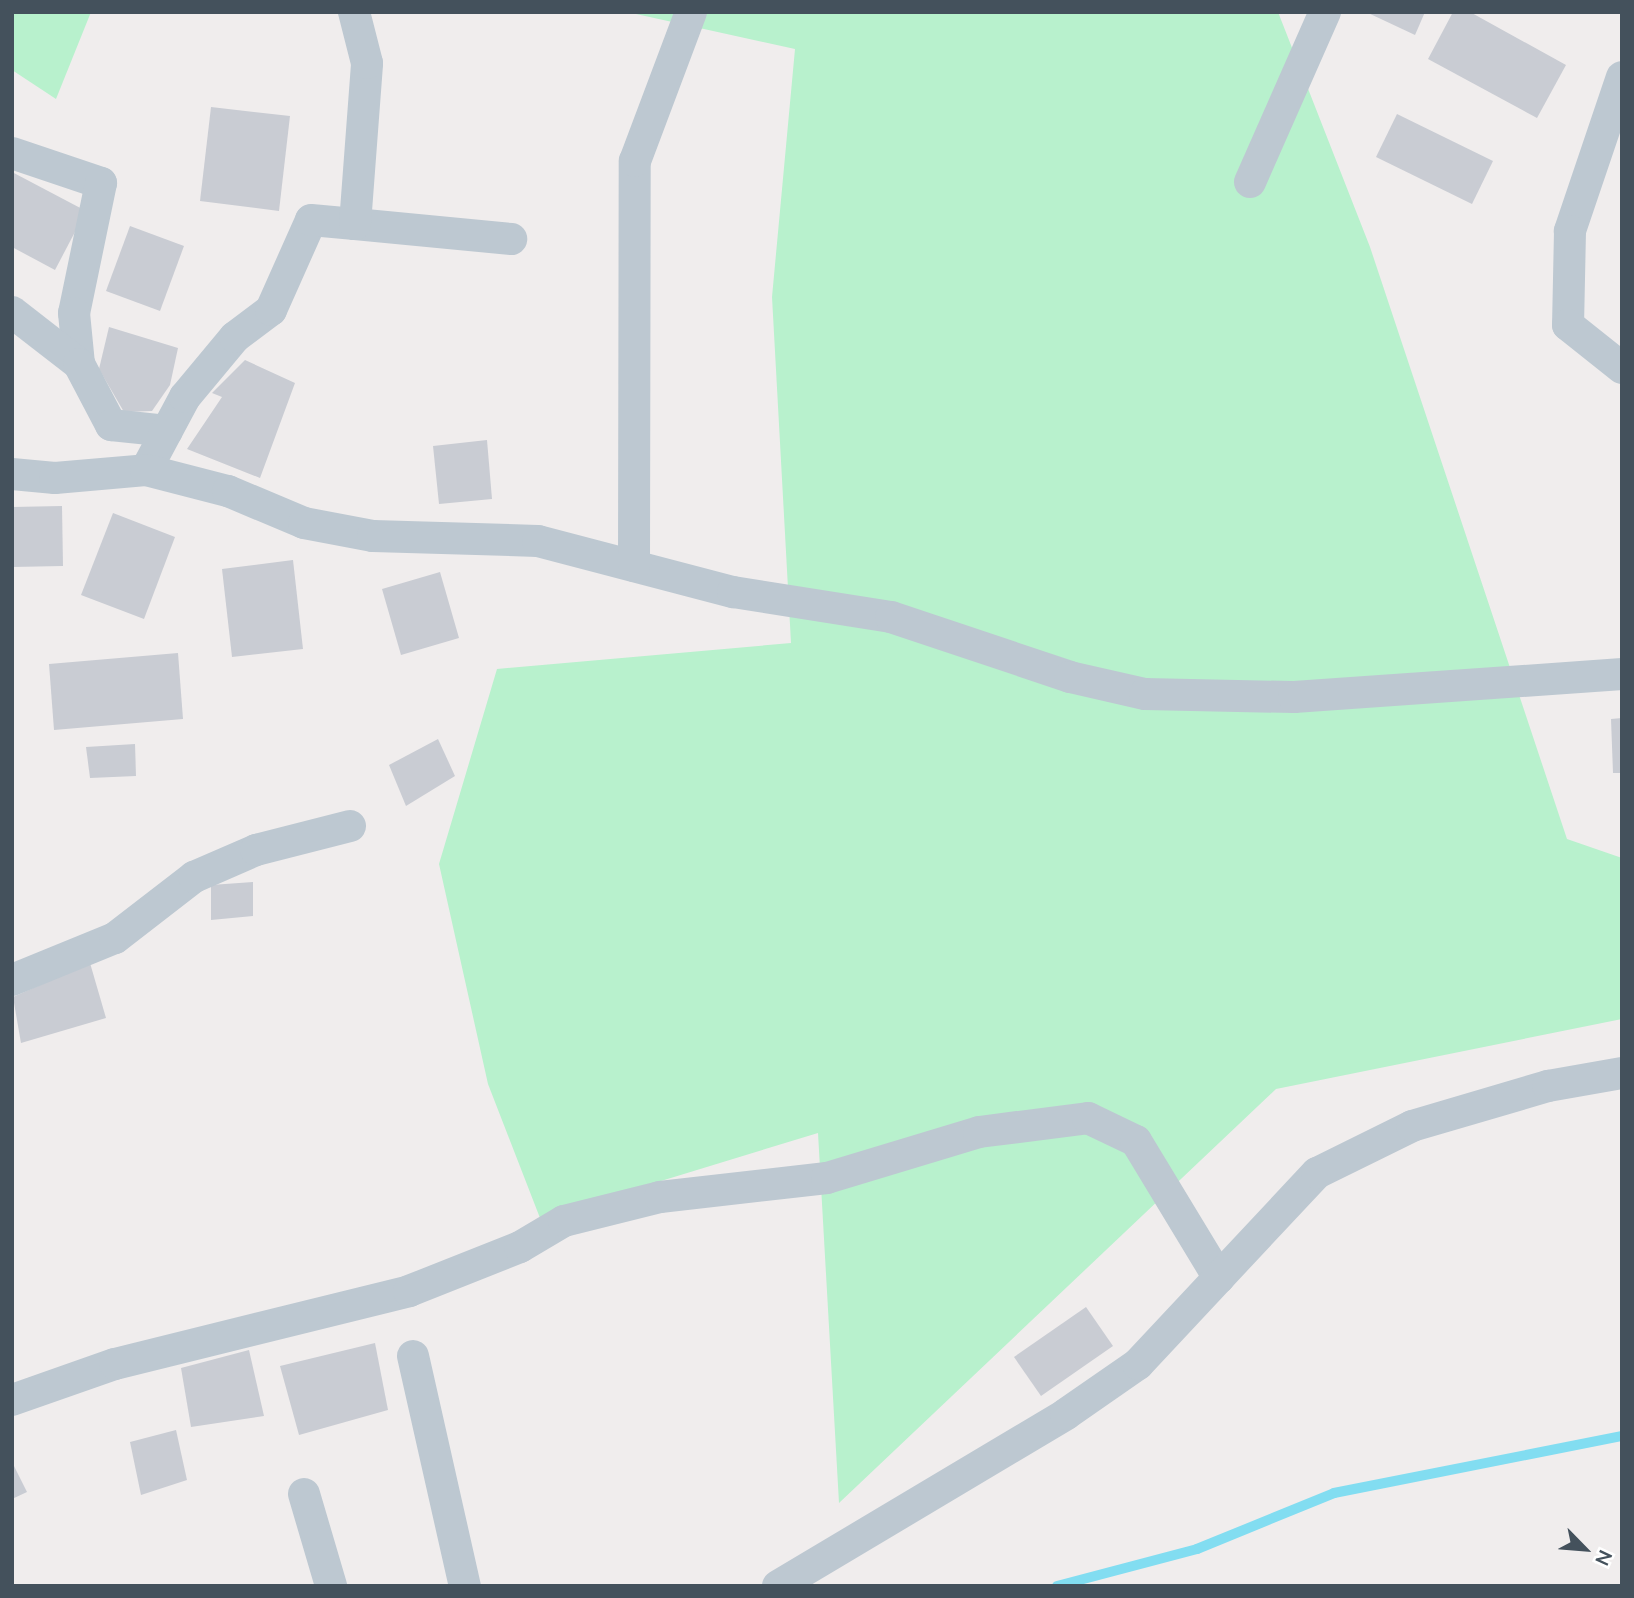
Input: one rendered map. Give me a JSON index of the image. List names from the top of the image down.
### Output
{
  "north": "bottom right"
}
